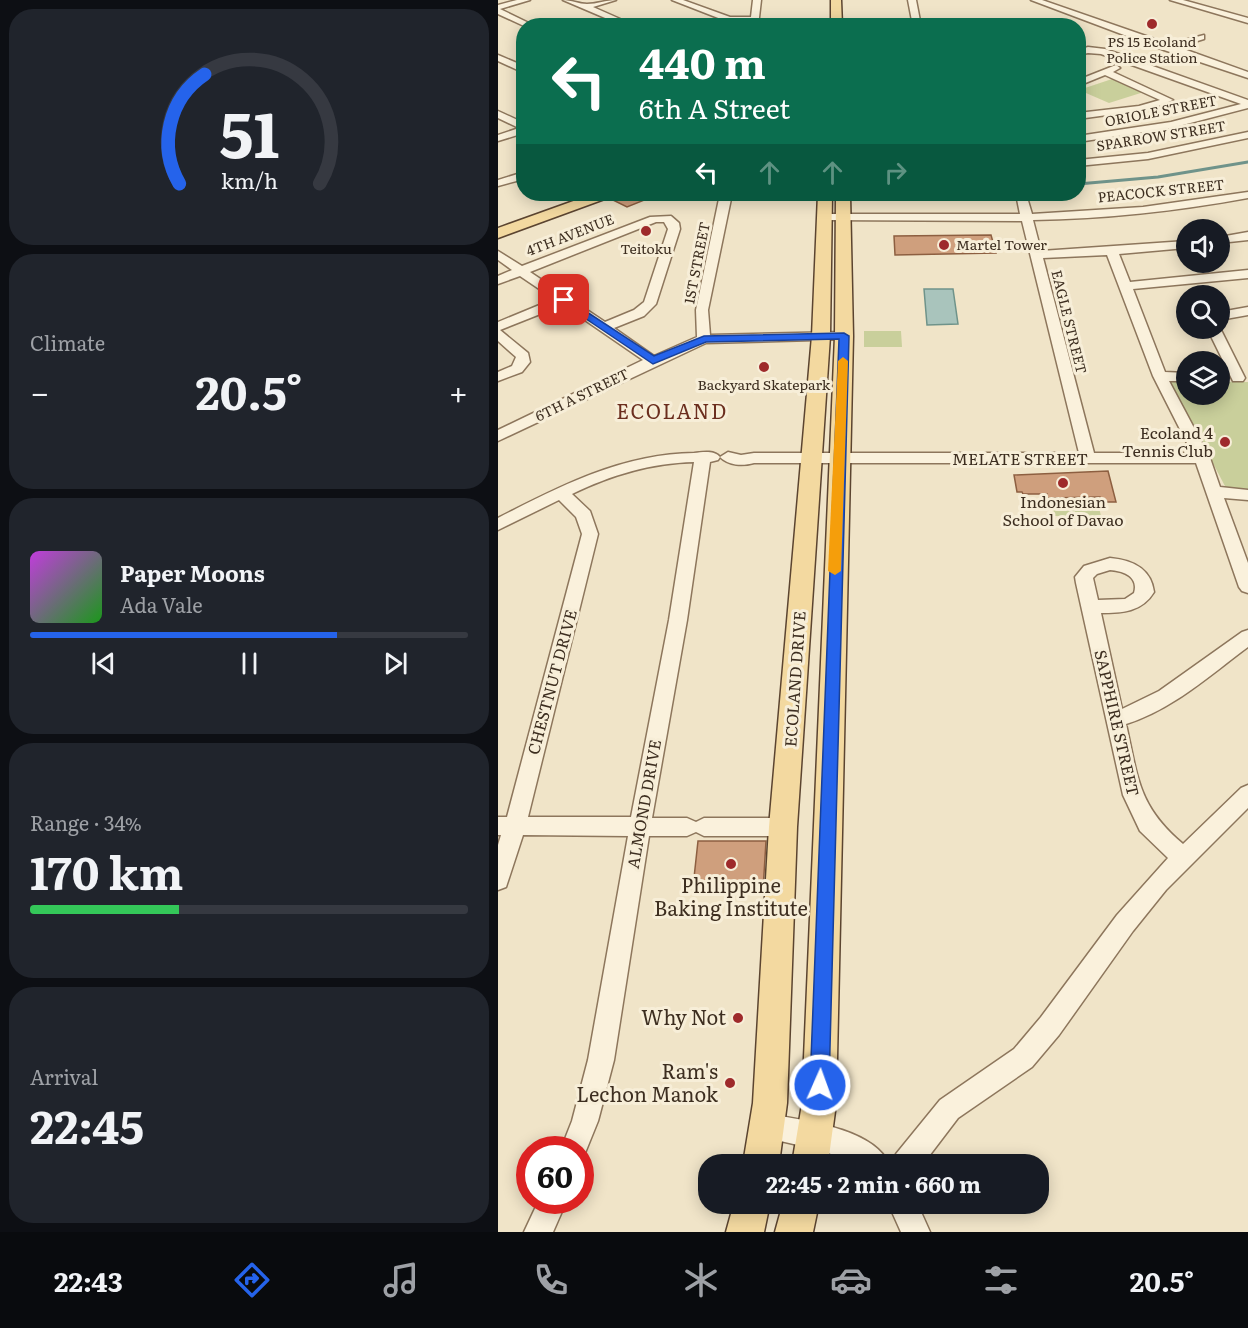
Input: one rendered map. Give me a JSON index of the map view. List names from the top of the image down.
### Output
{
  "streets": {
    "main road": ["ECOLAND DRIVE"],
    "street": [
      "ORIOLE STREET",
      "SPARROW STREET",
      "PEACOCK STREET",
      "4TH AVENUE",
      "1ST STREET",
      "EAGLE STREET",
      "6TH A STREET",
      "MELATE STREET",
      "CHESTNUT DRIVE",
      "SAPPHIRE STREET",
      "ALMOND DRIVE"
    ]
  },
  "crossings": [
    ["PEACOCK STREET", "EAGLE STREET"],
    ["PEACOCK STREET", "ECOLAND DRIVE"],
    ["1ST STREET", "6TH A STREET"],
    ["EAGLE STREET", "MELATE STREET"],
    ["6TH A STREET", "ECOLAND DRIVE"],
    ["MELATE STREET", "ECOLAND DRIVE"],
    ["MELATE STREET", "CHESTNUT DRIVE"],
    ["MELATE STREET", "ALMOND DRIVE"]
  ],
  "districts": ["ECOLAND"],
  "places": [
    "PS 15 Ecoland Police Station",
    "Teitoku",
    "Martel Tower",
    "Backyard Skatepark",
    "Ecoland 4 Tennis Club",
    "Indonesian School of Davao",
    "Philippine Baking Institute",
    "Why Not",
    "Ram's Lechon Manok"
  ],
  "page": {
    "turn": ["440 m", "6th A Street"],
    "tile": [
      "Climate",
      ["Range · 34%", "170 km"],
      ["Arrival", "22:45"]
    ],
    "heat": ["−", "20.5°", "+"],
    "song": ["Paper Moons", "Ada Vale"],
    "limit": "60",
    "trip": "22:45 · 2 min · 660 m",
    "tabs": ["22:43", "20.5°"],
    "gauge": ["51", "km/h"]
  }
}
